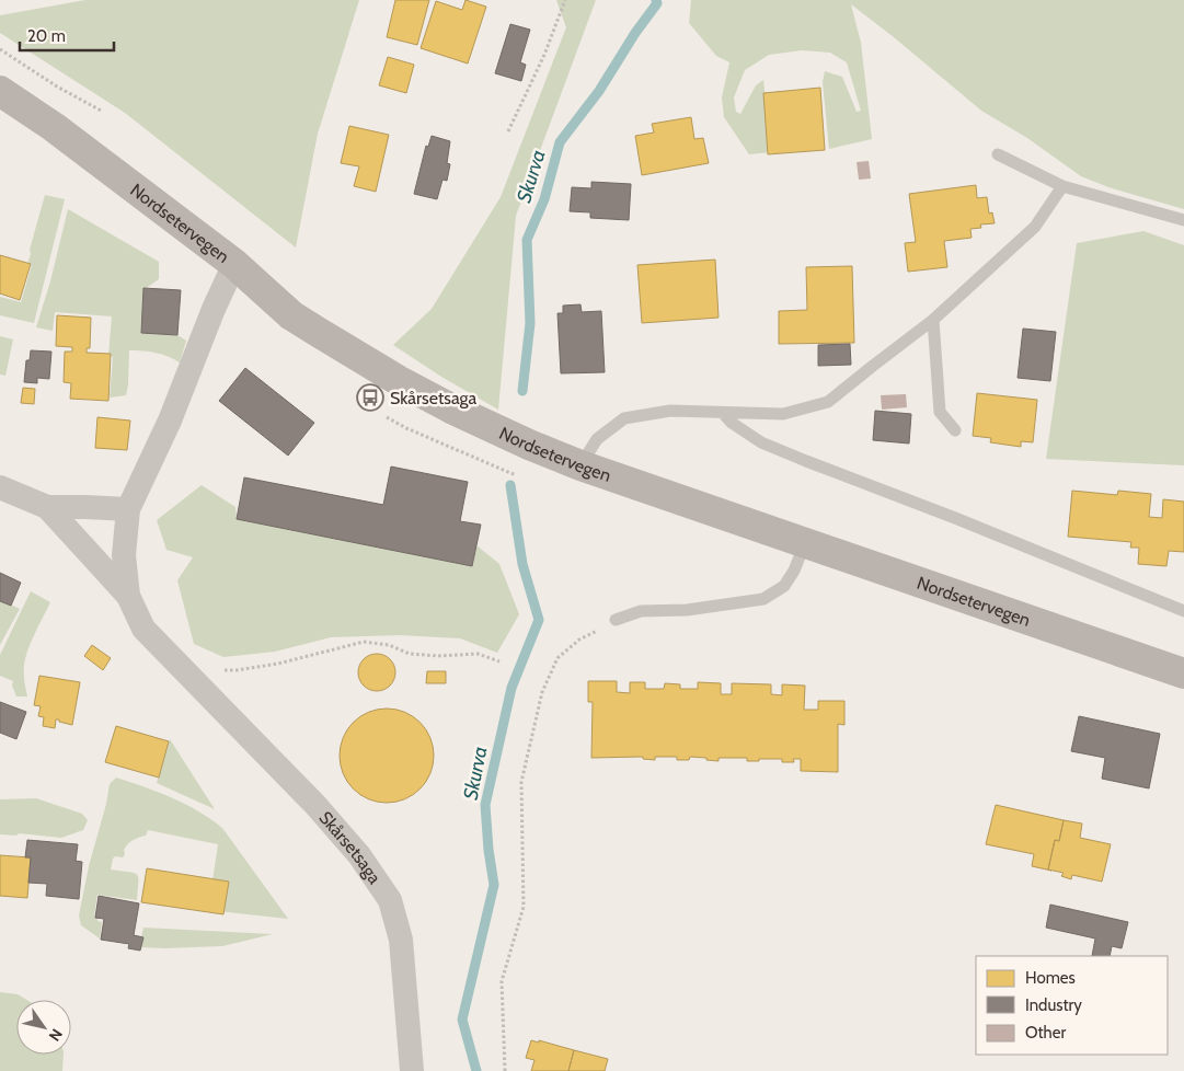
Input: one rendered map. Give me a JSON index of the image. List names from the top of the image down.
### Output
{
  "streets": {
    "main road": ["Nordsetervegen"],
    "street": ["Skårsetsaga"]
  },
  "crossings": [
    ["Nordsetervegen", "Skårsetsaga"]
  ],
  "water": ["Skurva"],
  "places": {
    "bus stop": ["Skårsetsaga"]
  },
  "legend": ["Homes", "Industry", "Other"],
  "scale_bar": "20 m",
  "north": "bottom right"
}
